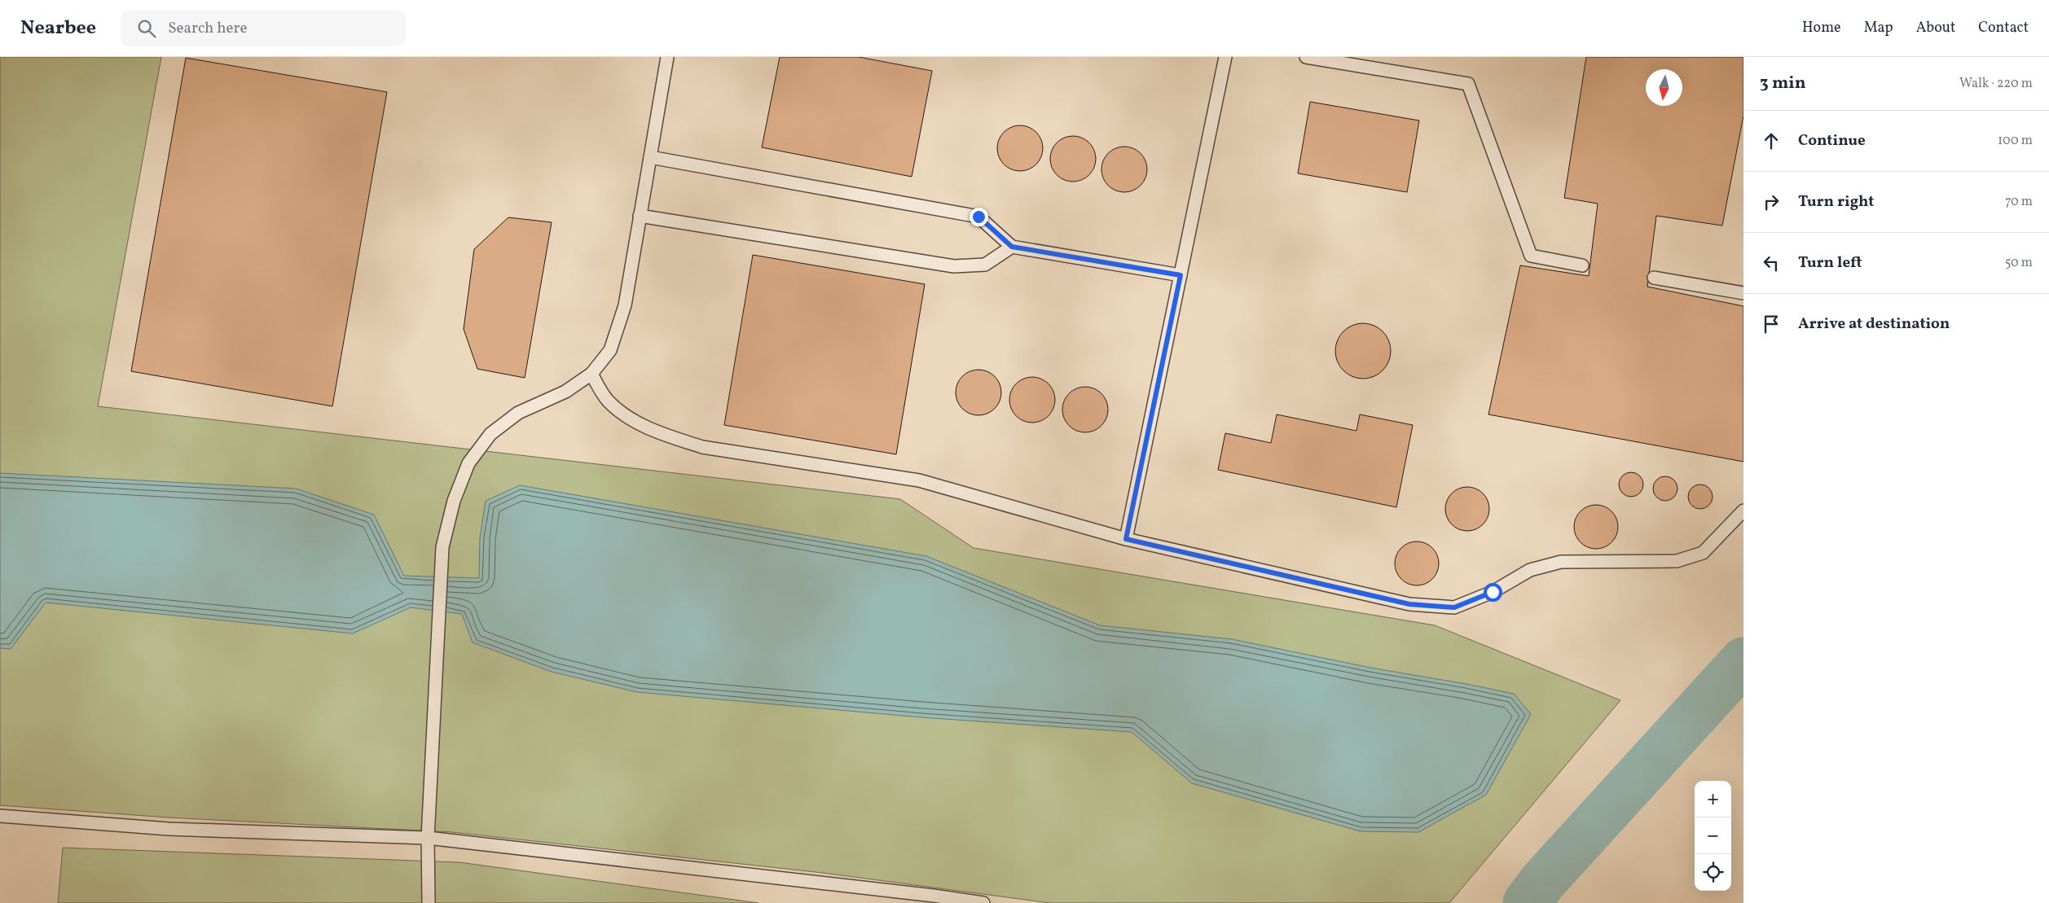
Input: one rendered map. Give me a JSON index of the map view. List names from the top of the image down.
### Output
{
  "north": "bottom",
  "page": {
    "header": "Nearbee",
    "search": "Search here",
    "nav": [
      "Home",
      "Map",
      "About",
      "Contact"
    ],
    "heading": ["3 min", "Walk · 220 m"],
    "list": [
      ["Continue", "100 m"],
      ["Turn right", "70 m"],
      ["Turn left", "50 m"],
      "Arrive at destination"
    ],
    "map_buttons": ["+", "−"]
  }
}
